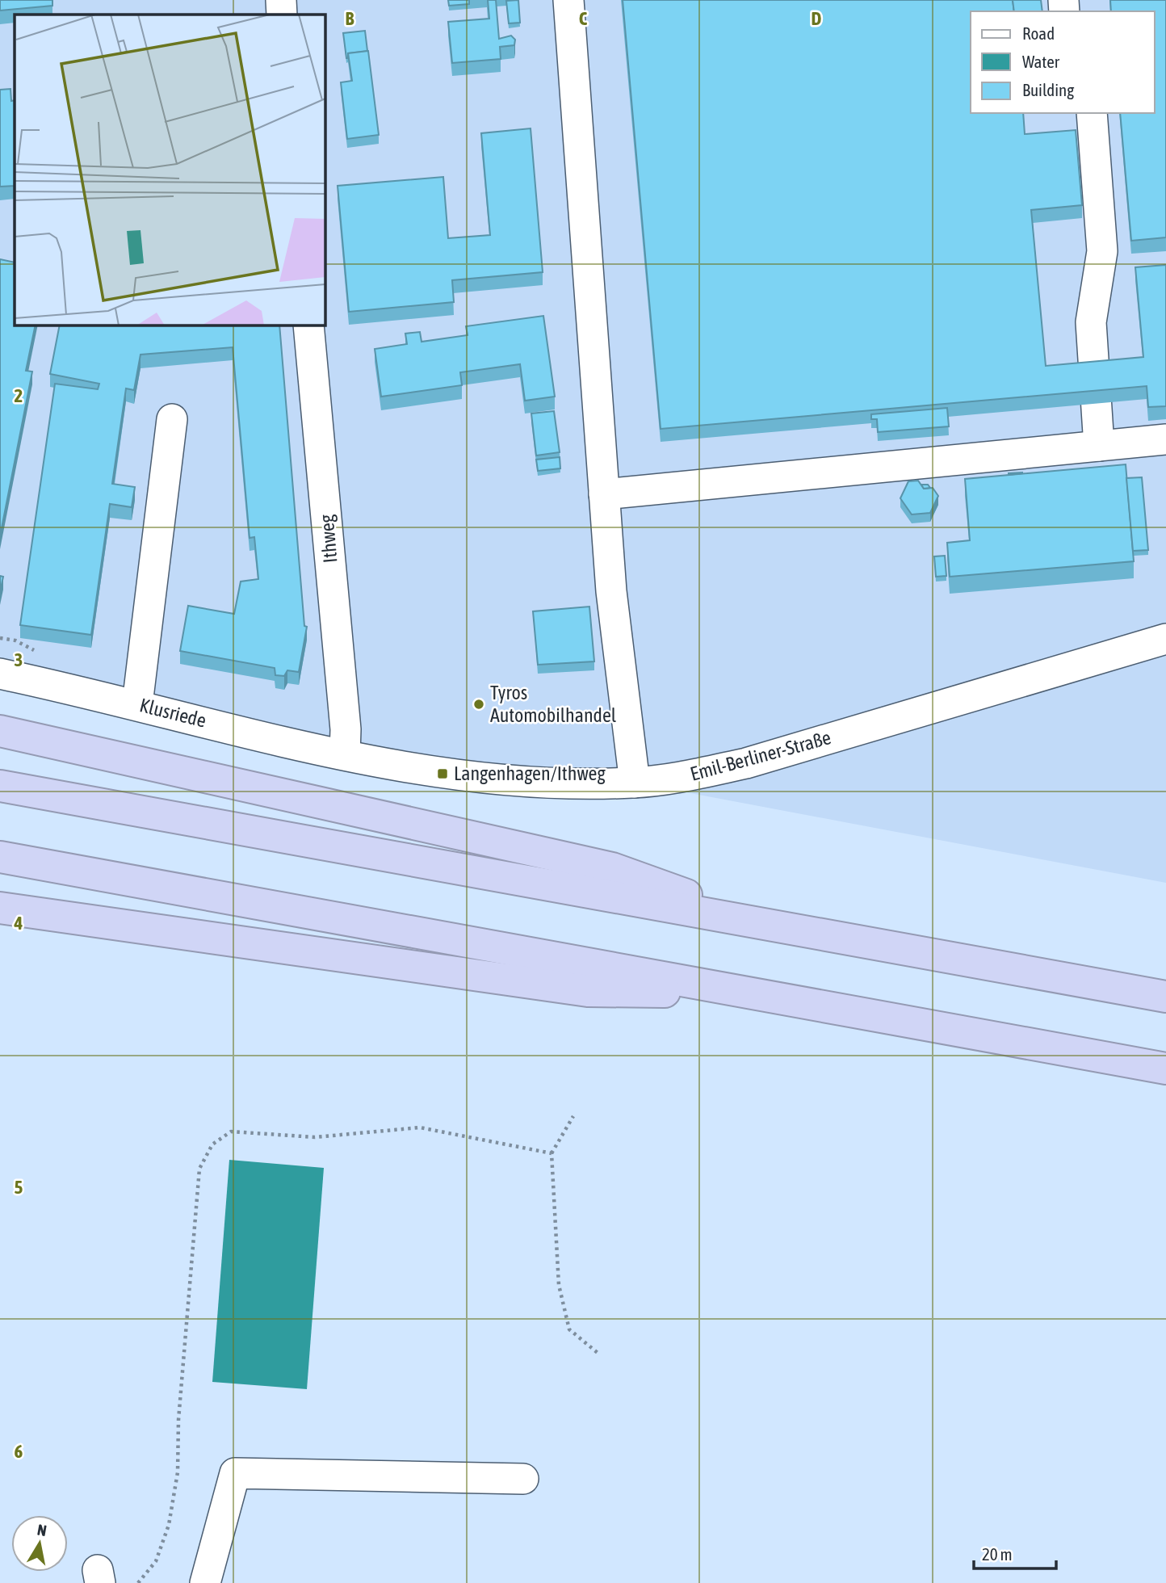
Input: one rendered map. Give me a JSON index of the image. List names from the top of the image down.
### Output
{
  "streets": {
    "street": ["Ithweg", "Klusriede", "Emil-Berliner-Straße"]
  },
  "crossings": [
    ["Ithweg", "Klusriede"],
    ["Ithweg", "Emil-Berliner-Straße"],
    ["Klusriede", "Emil-Berliner-Straße"]
  ],
  "places": {
    "other": ["Tyros Automobilhandel"],
    "transit": ["Langenhagen/Ithweg"]
  },
  "legend": ["Road", "Water", "Building"],
  "scale_bar": "20 m",
  "north": "top",
  "grid": {
    "columns": ["B", "C", "D"],
    "rows": [
      "2",
      "3",
      "4",
      "5",
      "6"
    ]
  }
}
